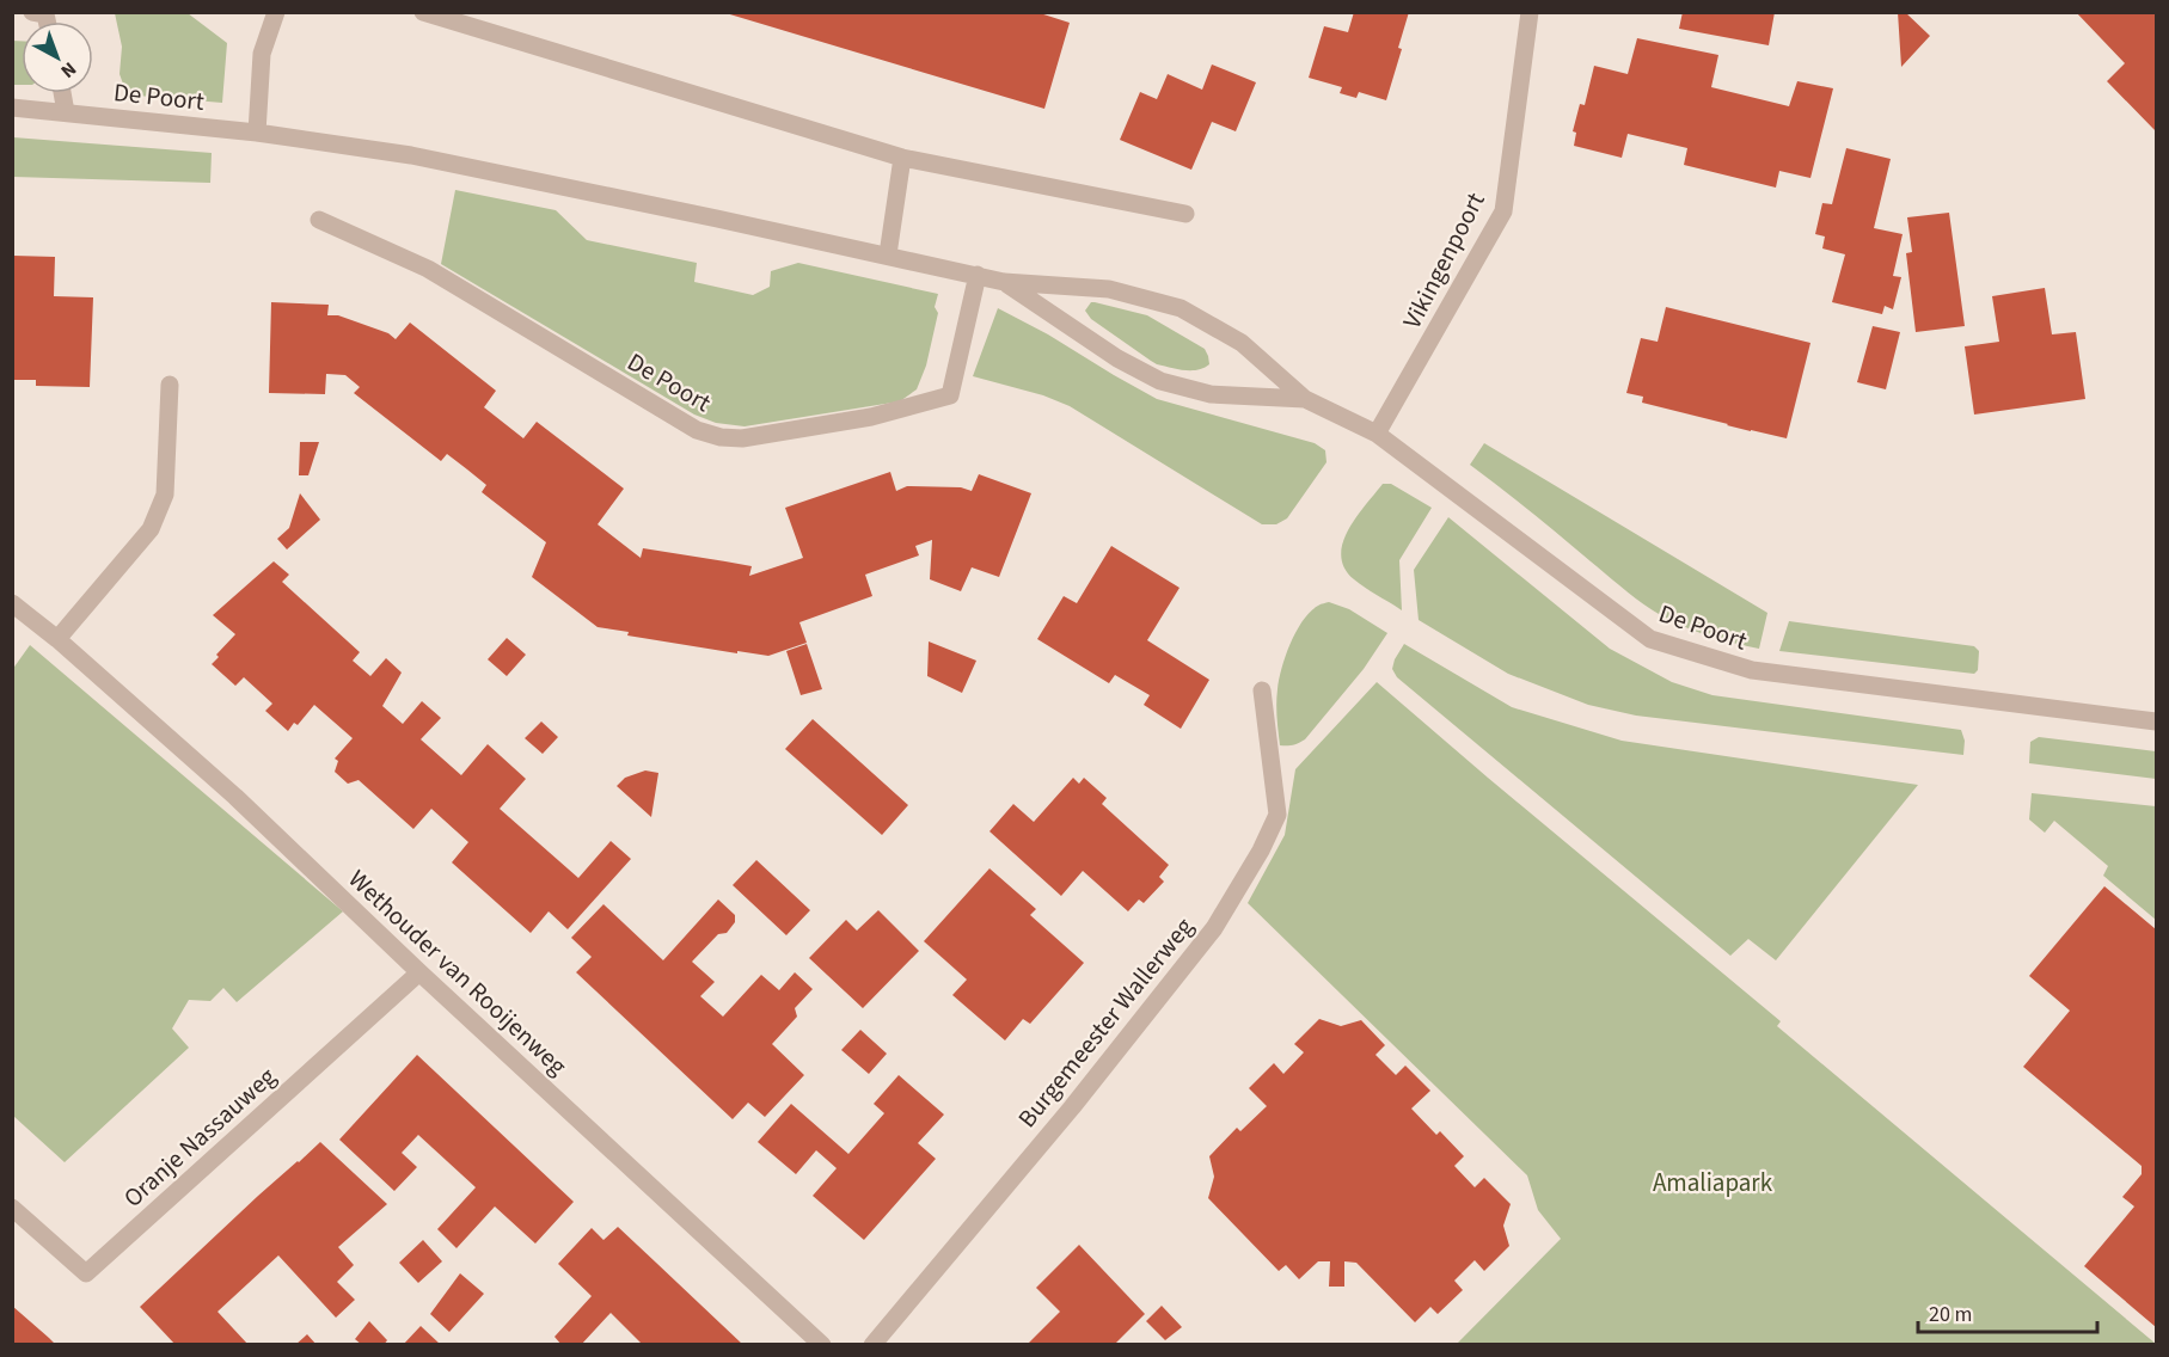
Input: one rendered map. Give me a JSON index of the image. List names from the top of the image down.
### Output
{
  "streets": {
    "street": [
      "De Poort",
      "Vikingenpoort",
      "Wethouder van Rooijenweg",
      "Burgemeester Wallerweg",
      "Oranje Nassauweg"
    ]
  },
  "crossings": [
    ["De Poort", "Vikingenpoort"],
    ["Wethouder van Rooijenweg", "Oranje Nassauweg"]
  ],
  "parks": ["Amaliapark"],
  "scale_bar": "20 m",
  "north": "bottom right"
}
